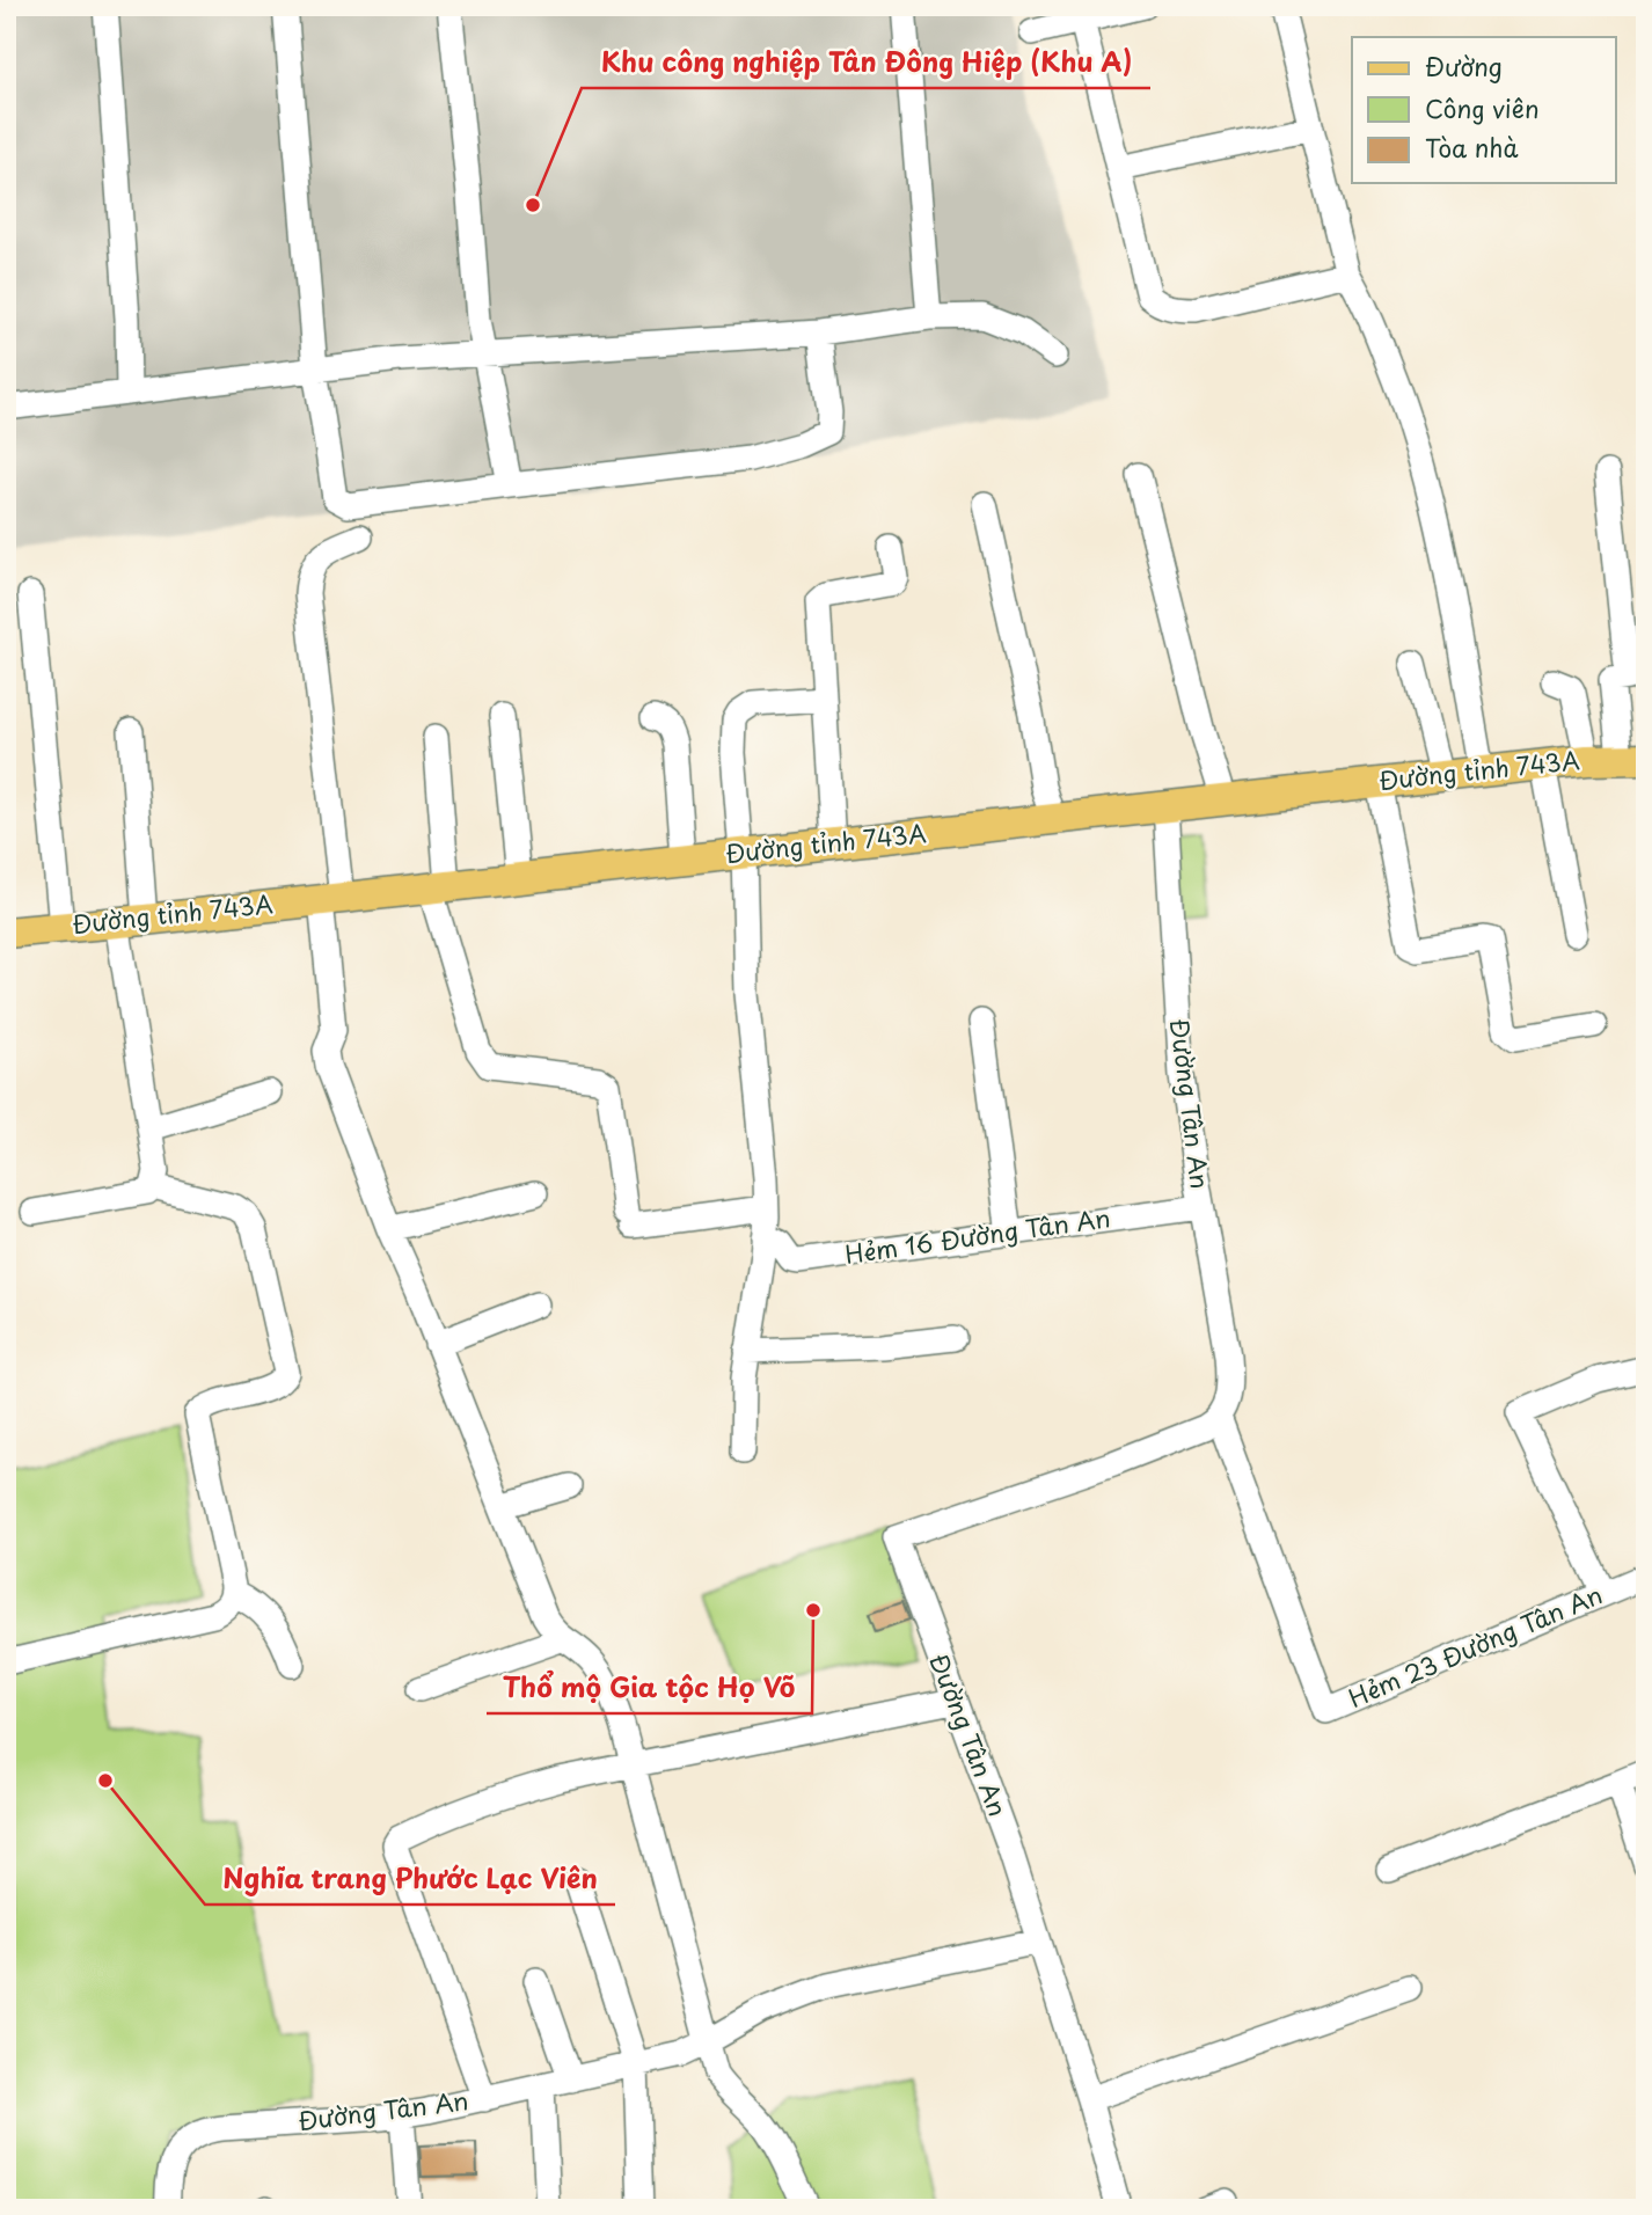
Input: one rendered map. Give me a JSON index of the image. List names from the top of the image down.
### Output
{
  "streets": {
    "main road": ["Đường tỉnh 743A"],
    "street": ["Đường Tân An", "Hẻm 16 Đường Tân An", "Hẻm 23 Đường Tân An"]
  },
  "crossings": [
    ["Đường tỉnh 743A", "Đường Tân An"],
    ["Đường Tân An", "Hẻm 16 Đường Tân An"],
    ["Đường Tân An", "Hẻm 23 Đường Tân An"]
  ],
  "places": ["Khu công nghiệp Tân Đông Hiệp (Khu A)", "Thổ mộ Gia tộc Họ Võ", "Nghĩa trang Phước Lạc Viên"],
  "legend": ["Đường", "Công viên", "Tòa nhà"]
}
